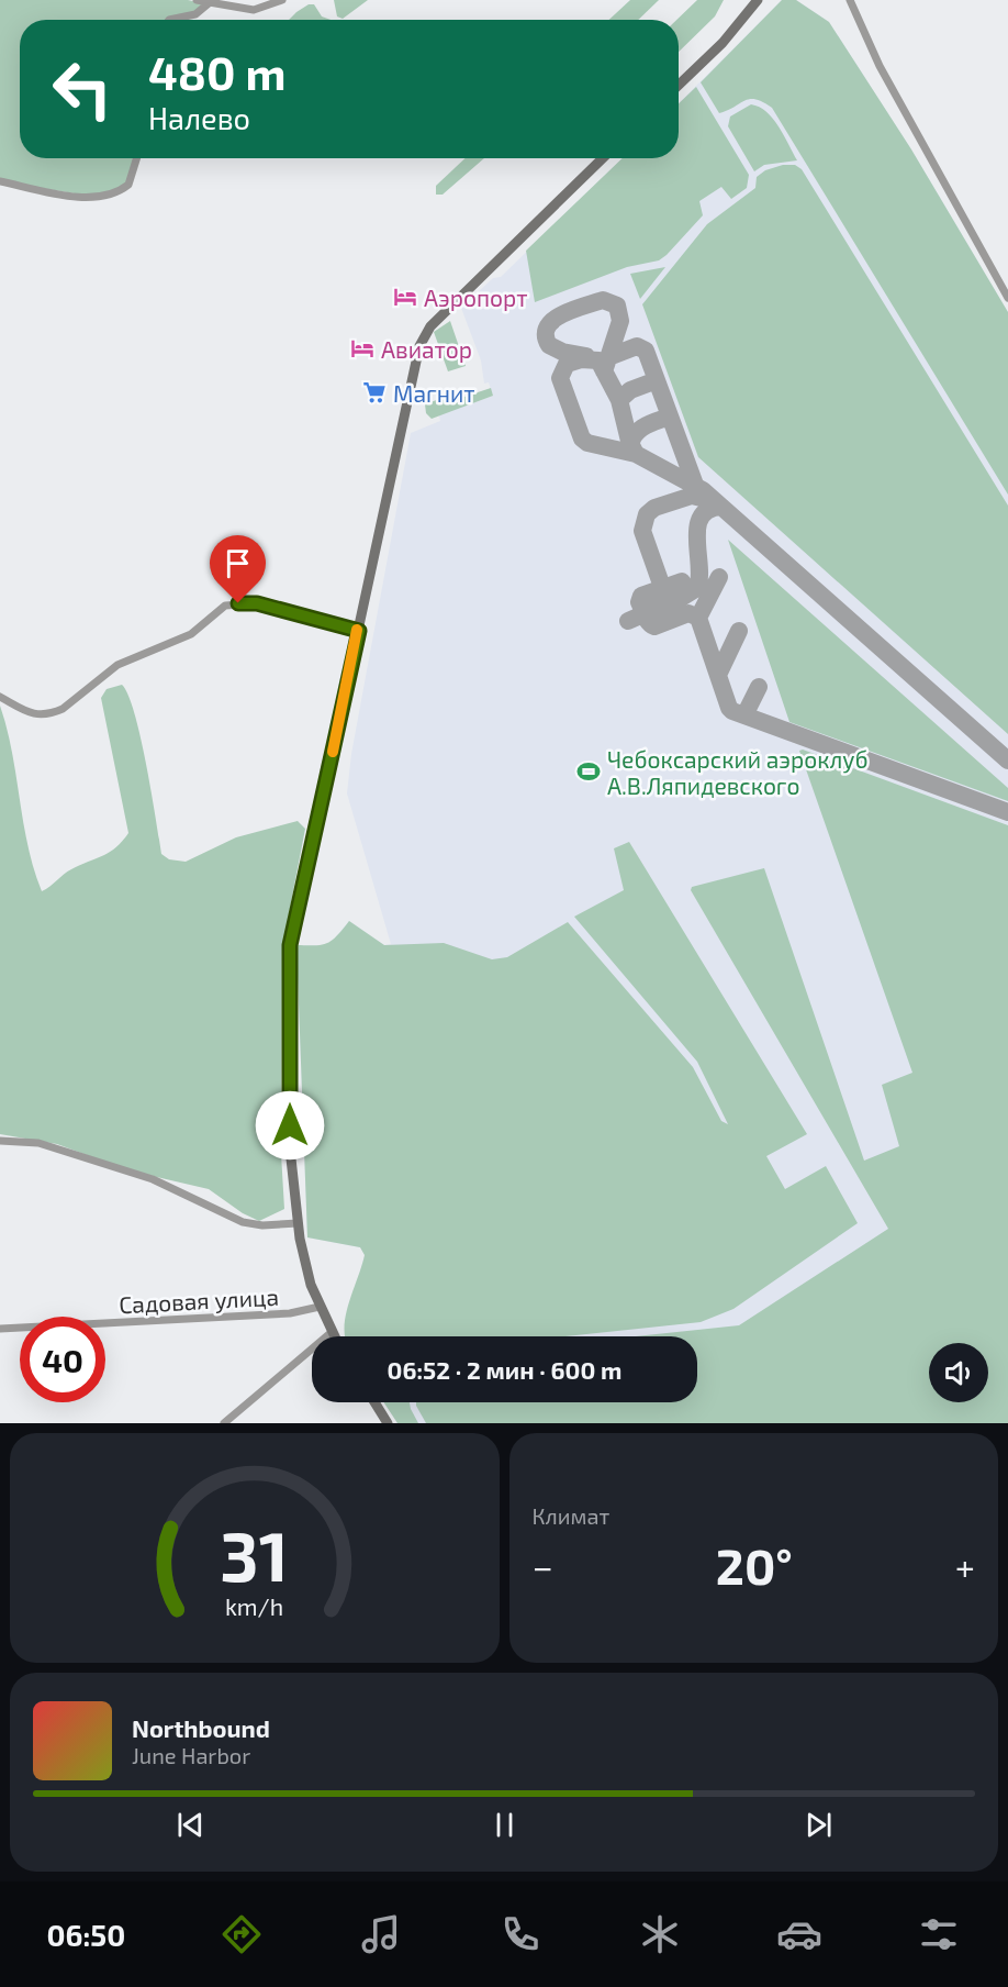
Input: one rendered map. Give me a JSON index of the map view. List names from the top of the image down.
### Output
{
  "streets": {
    "street": ["Садовая улица"]
  },
  "places": {
    "hotel": ["Аэропорт", "Авиатор"],
    "supermarket": ["Магнит"],
    "sports": ["Чебоксарский аэроклуб А.В.Ляпидевского"]
  },
  "page": {
    "turn": ["480 m", "Налево"],
    "limit": "40",
    "trip": "06:52 · 2 мин · 600 m",
    "tile": "Климат",
    "heat": ["−", "20°", "+"],
    "song": ["Northbound", "June Harbor"],
    "tabs": "06:50",
    "gauge": ["31", "km/h"]
  }
}
